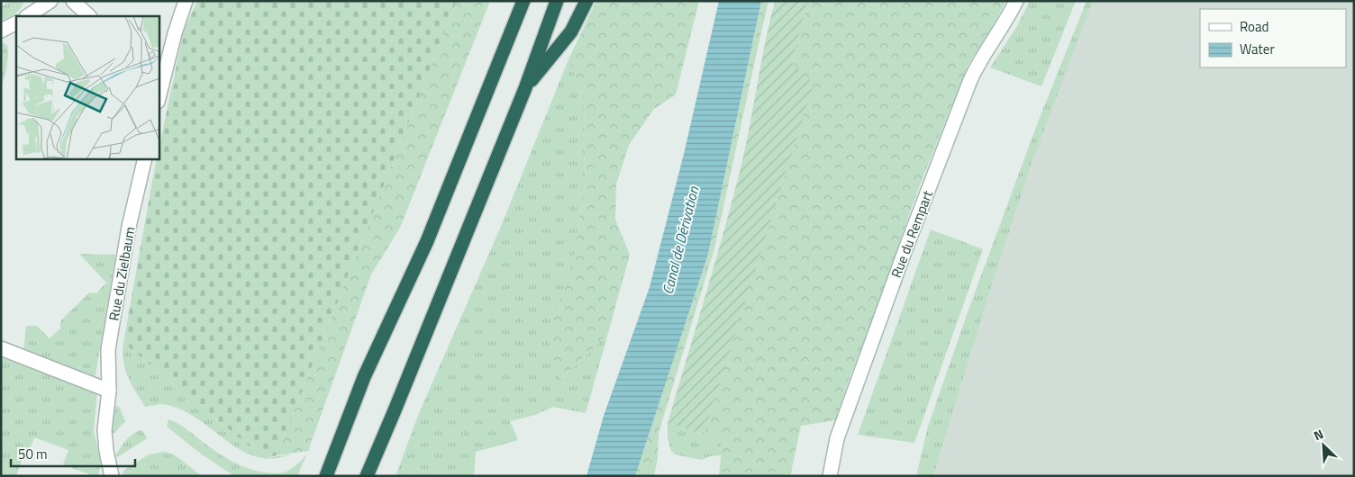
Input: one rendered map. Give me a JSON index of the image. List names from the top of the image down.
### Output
{
  "streets": {
    "street": ["Rue du Rempart", "Rue du Zielbaum"]
  },
  "water": ["Canal de Dérivation"],
  "legend": ["Road", "Water"],
  "scale_bar": "50 m",
  "north": "top left"
}
